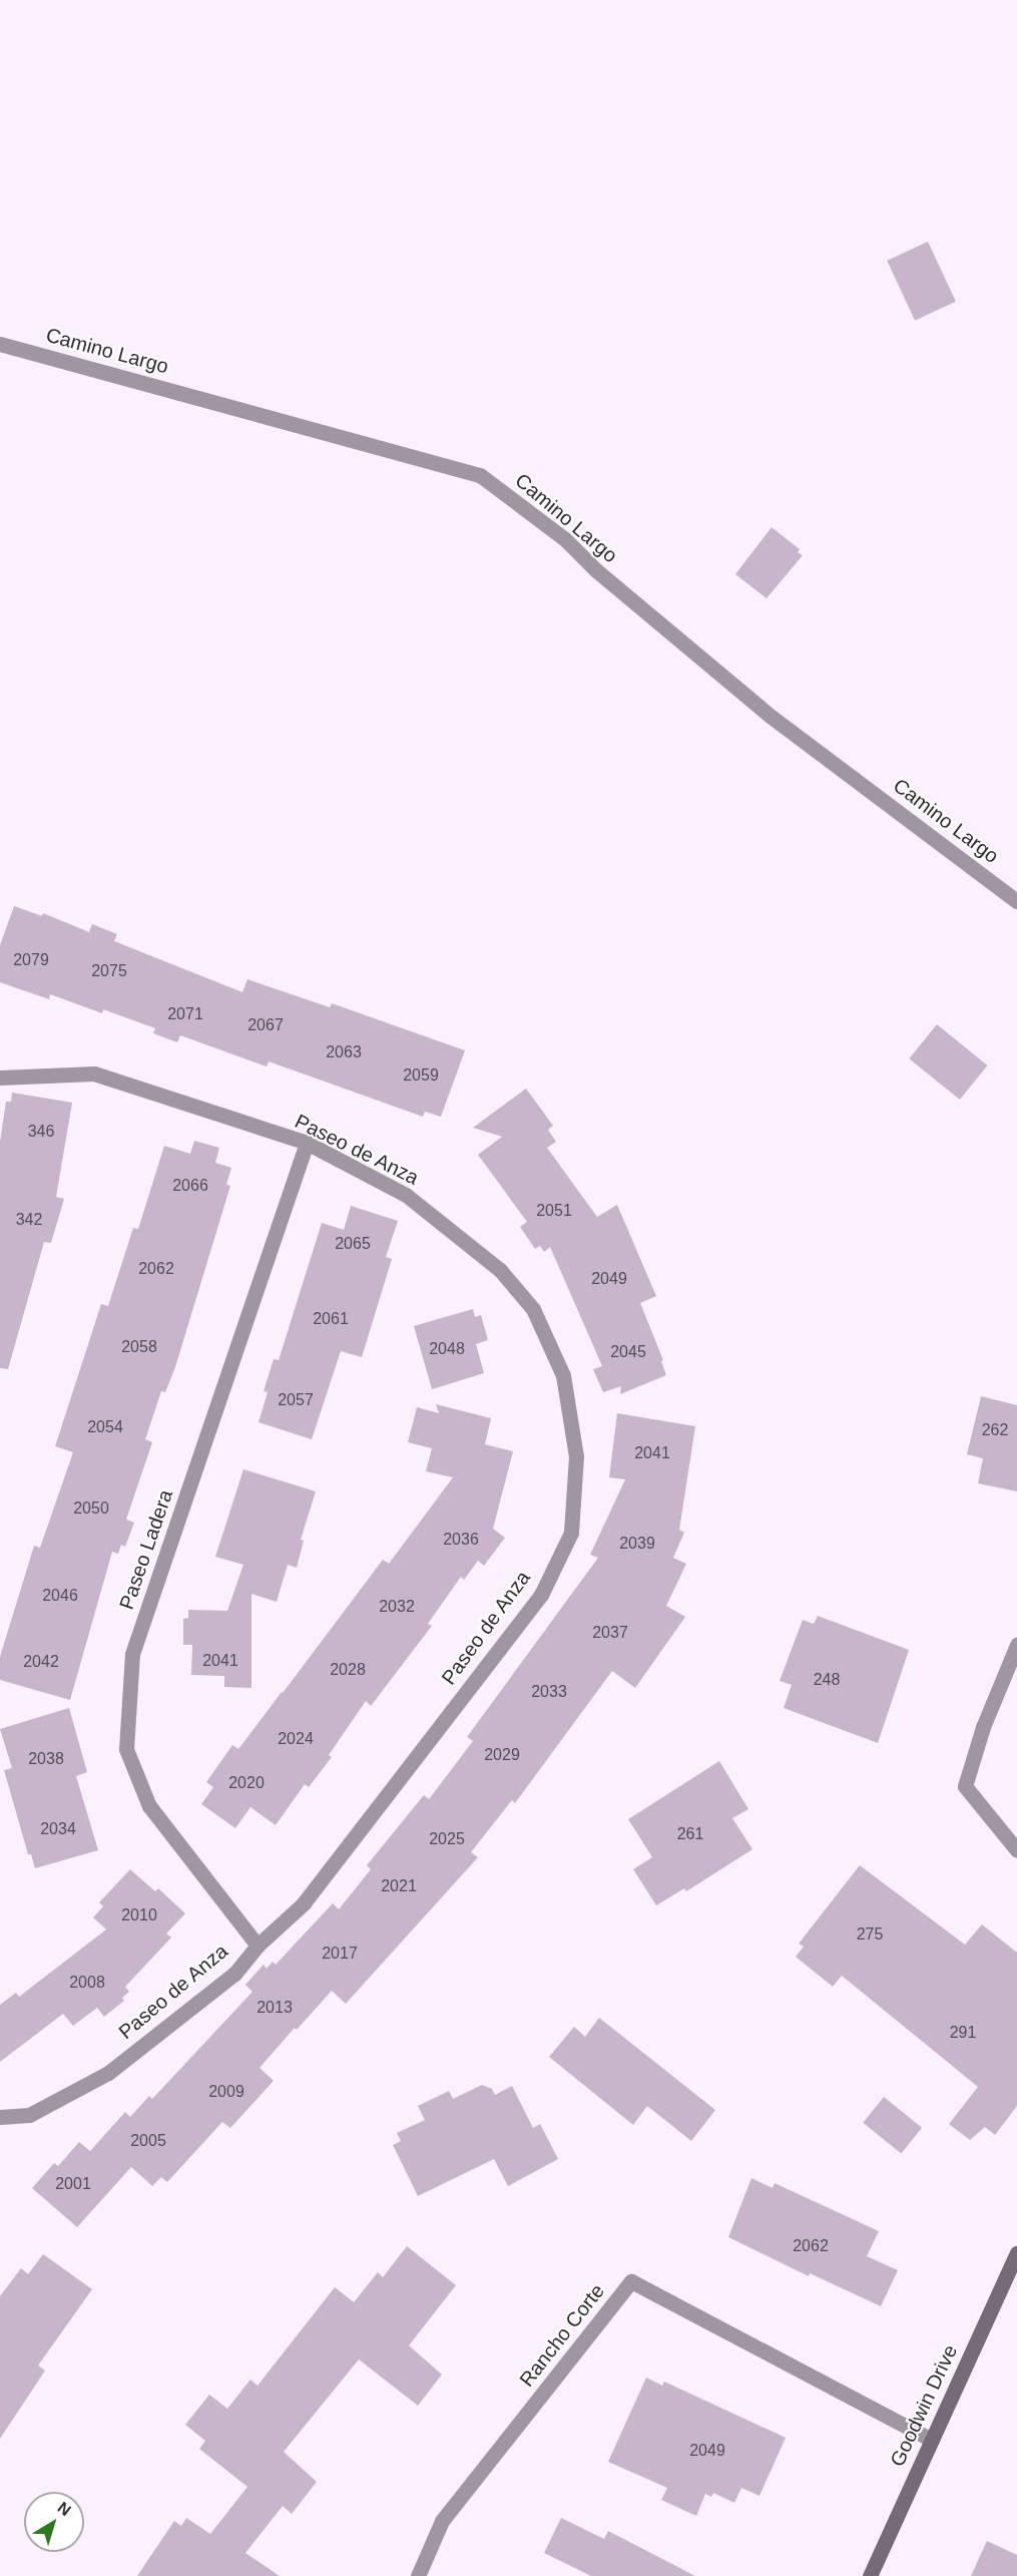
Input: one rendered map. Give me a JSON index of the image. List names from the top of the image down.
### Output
{
  "streets": {
    "street": [
      "Camino Largo",
      "Paseo de Anza",
      "Paseo Ladera",
      "Rancho Corte",
      "Goodwin Drive"
    ]
  },
  "crossings": [
    ["Paseo de Anza", "Paseo Ladera"],
    ["Rancho Corte", "Goodwin Drive"]
  ],
  "house_numbers": [
    "2079",
    "2075",
    "2071",
    "2067",
    "2063",
    "2059",
    "346",
    "2066",
    "2051",
    "342",
    "2065",
    "2062",
    "2049",
    "2061",
    "2058",
    "2048",
    "2045",
    "2057",
    "2054",
    "262",
    "2041",
    "2050",
    "2036",
    "2039",
    "2046",
    "2032",
    "2037",
    "2041",
    "2042",
    "2028",
    "248",
    "2033",
    "2024",
    "2029",
    "2038",
    "2020",
    "2034",
    "261",
    "2025",
    "2021",
    "2010",
    "275",
    "2017",
    "2008",
    "2013",
    "291",
    "2009",
    "2005",
    "2001",
    "2062",
    "2049"
  ],
  "north": "top right"
}
